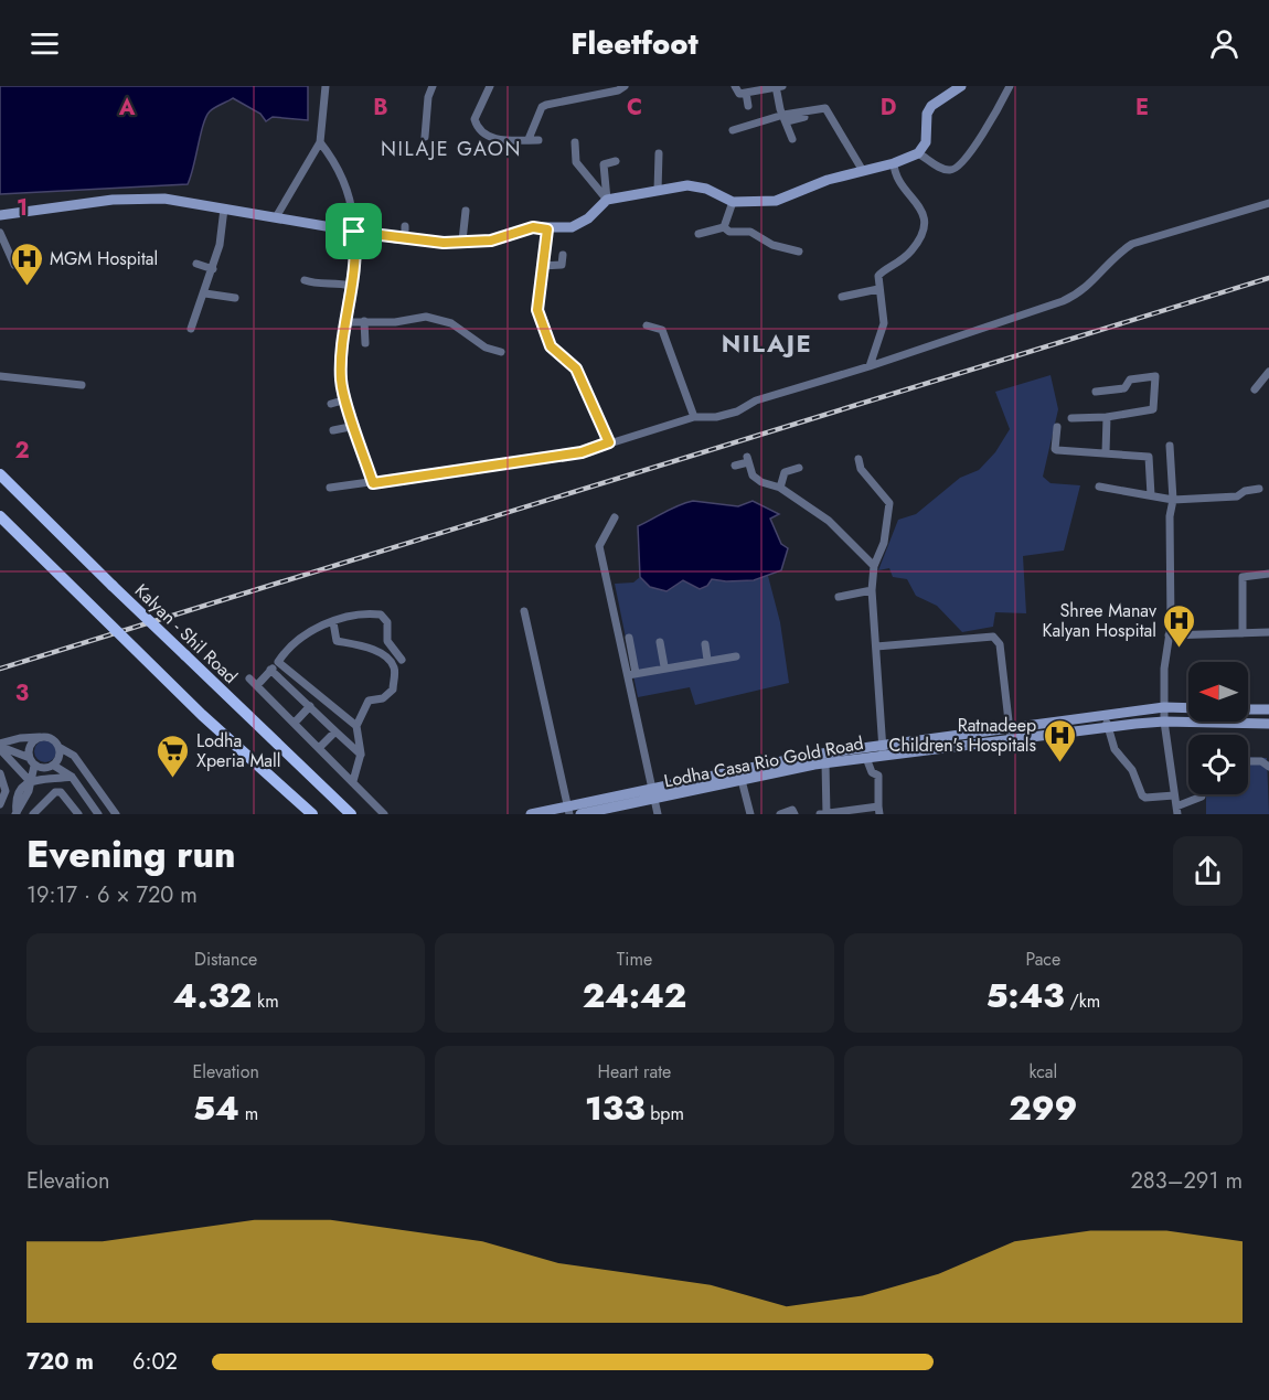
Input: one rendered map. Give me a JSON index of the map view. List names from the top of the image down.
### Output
{
  "streets": {
    "main road": ["Kalyan - Shil Road"],
    "street": ["Lodha Casa Rio Gold Road"]
  },
  "districts": ["NILAJE GAON", "NILAJE"],
  "places": {
    "hospital": ["MGM Hospital", "Shree Manav Kalyan Hospital", "Ratnadeep Children's Hospitals"],
    "supermarket": ["Lodha Xperia Mall"]
  },
  "north": "left",
  "page": {
    "header": "Fleetfoot",
    "heading": ["Evening run", "19:17 · 6 × 720 m"],
    "stats": [
      ["Distance", "4.32 km"],
      ["Time", "24:42"],
      ["Pace", "5:43 /km"],
      ["Elevation", "54 m"],
      ["Heart rate", "133 bpm"],
      ["kcal", "299"]
    ],
    "chart": ["Elevation", "283–291 m"],
    "list": [
      {
        "name": "720 m",
        "note": "6:02"
      }
    ]
  },
  "grid": {
    "columns": [
      "A",
      "B",
      "C",
      "D",
      "E"
    ],
    "rows": ["1", "2", "3"]
  }
}
